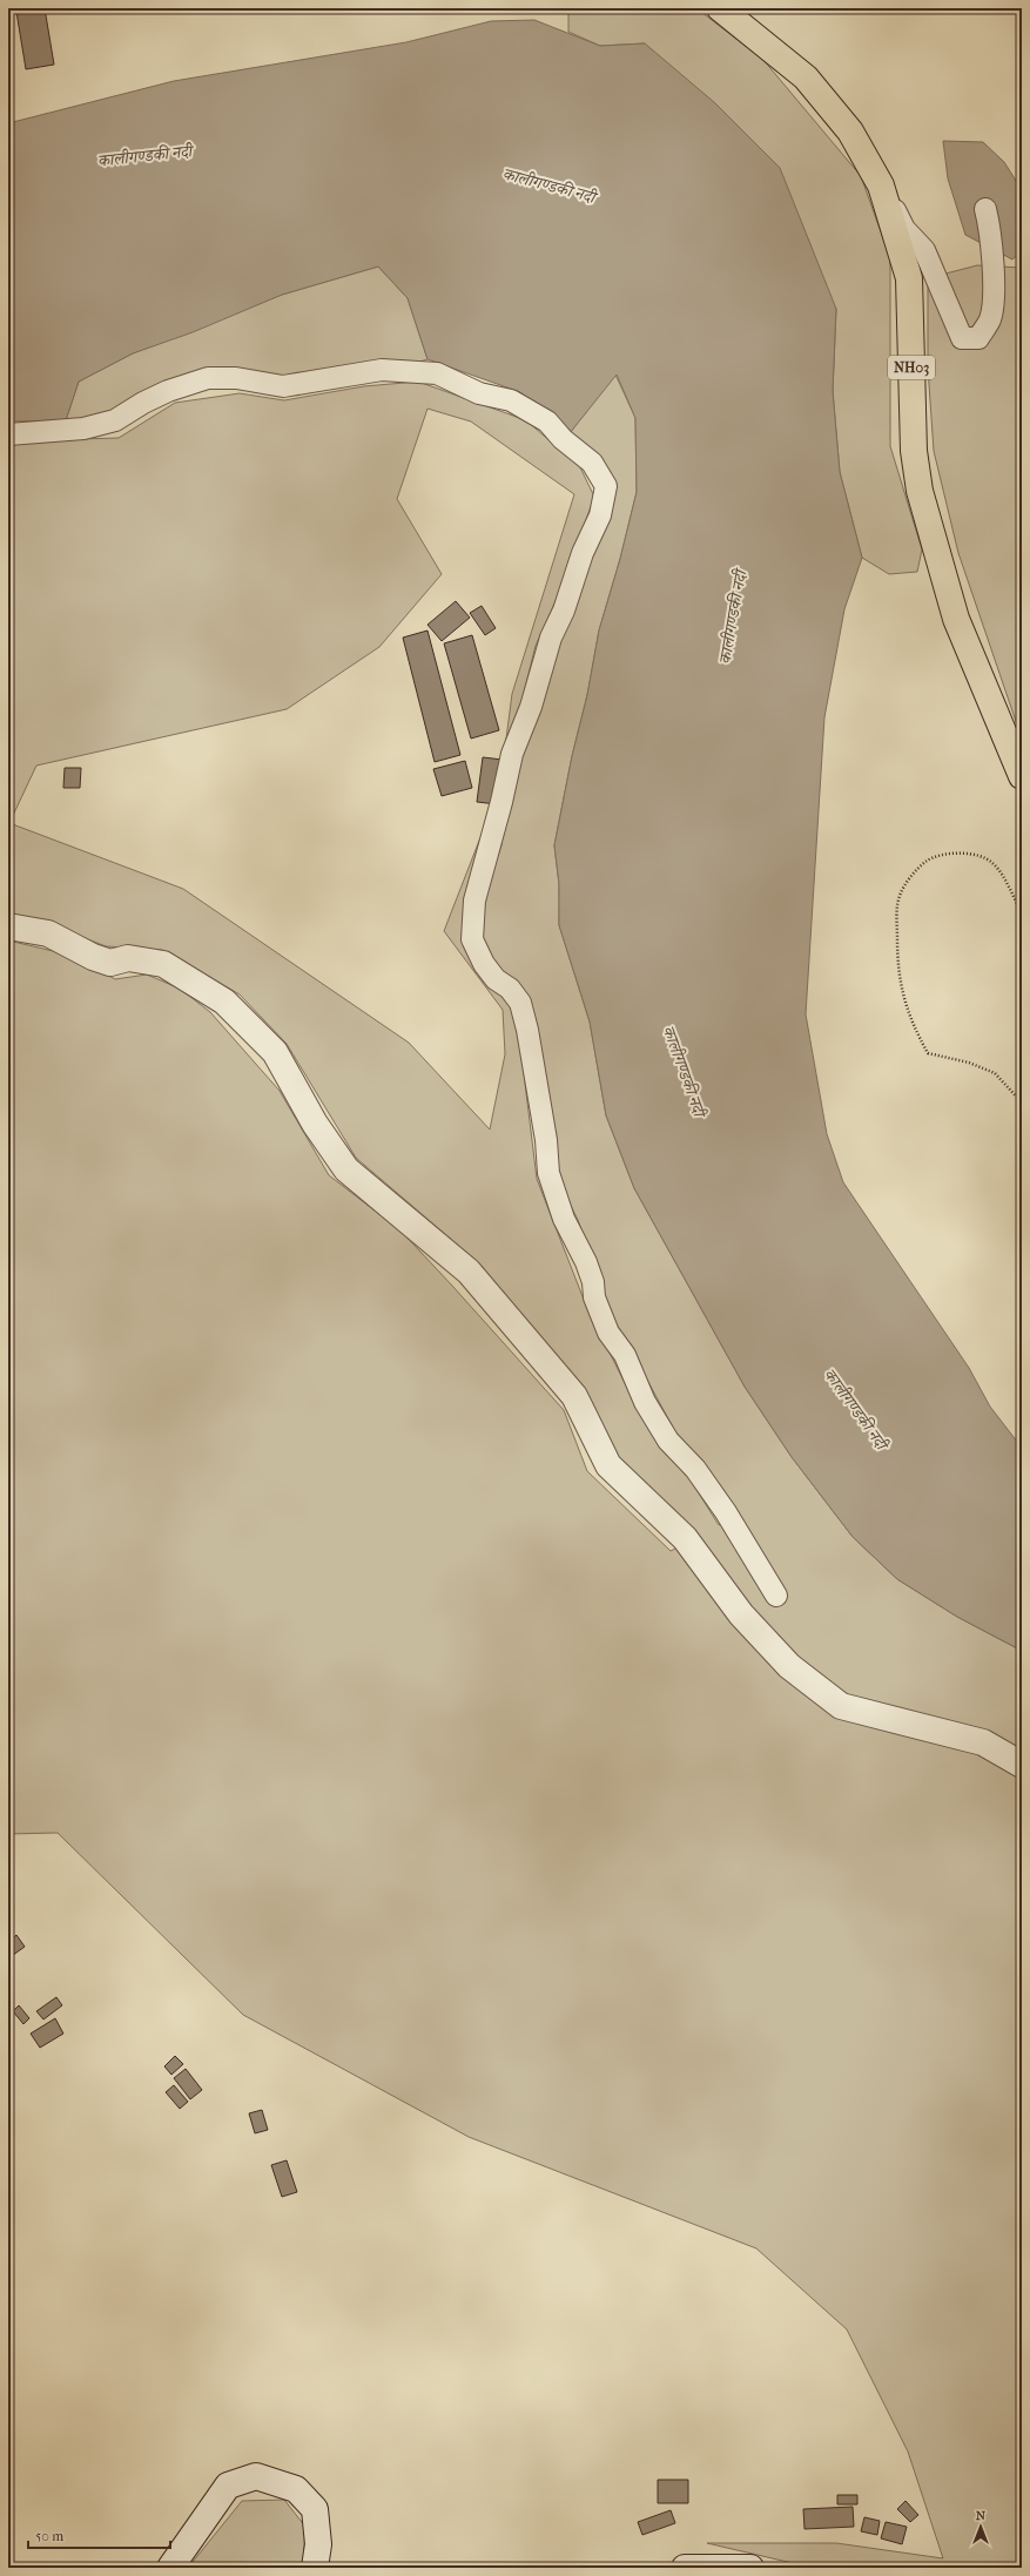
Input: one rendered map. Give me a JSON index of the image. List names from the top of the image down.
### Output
{
  "streets": {
    "highway": ["NH03"]
  },
  "water": ["कालीगण्डकी नदी"],
  "scale_bar": "50 m",
  "north": "top"
}
